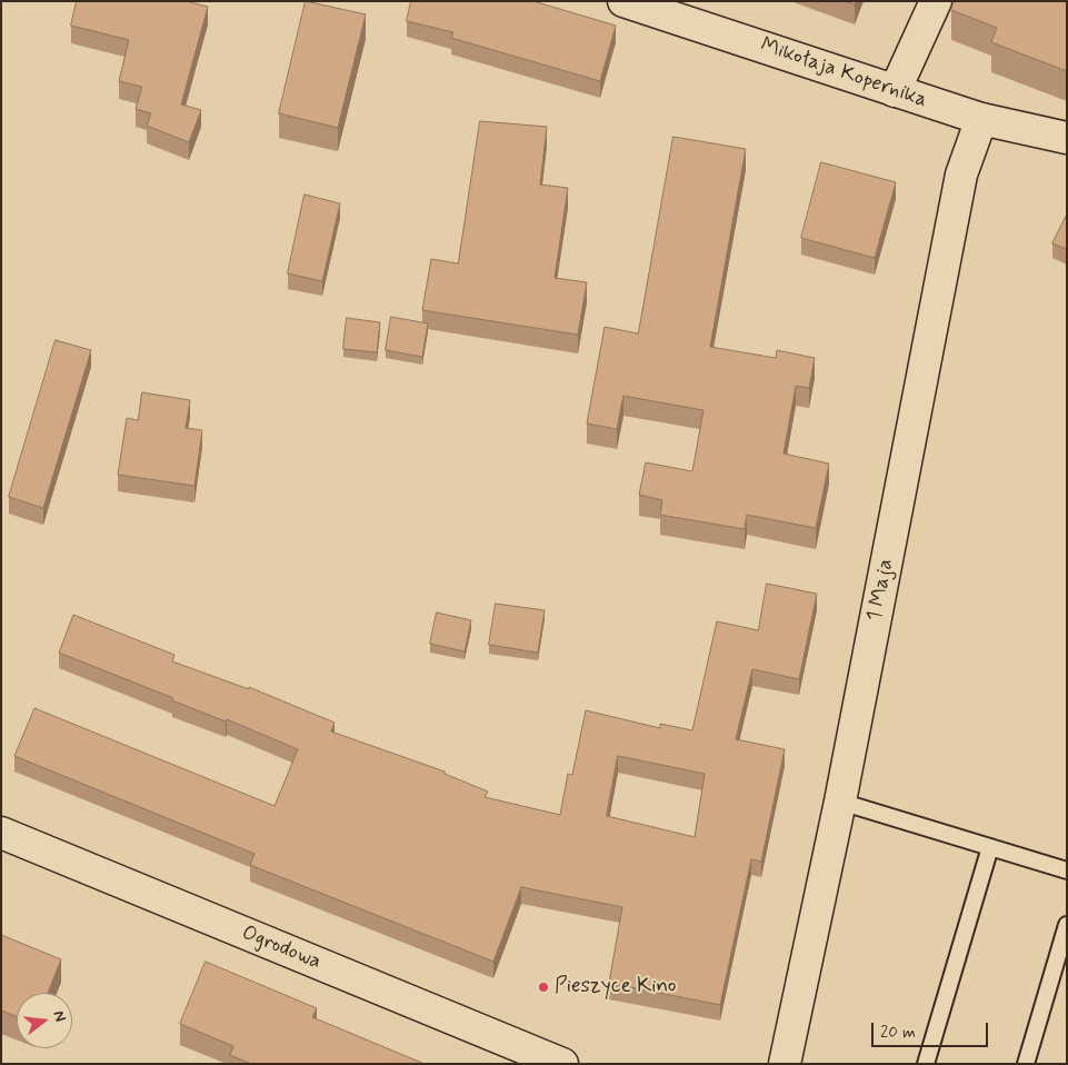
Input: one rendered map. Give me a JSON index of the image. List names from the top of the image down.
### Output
{
  "streets": {
    "street": ["Mikołaja Kopernika", "1 Maja", "Ogrodowa"]
  },
  "crossings": [
    ["Mikołaja Kopernika", "1 Maja"]
  ],
  "places": ["Pieszyce Kino"],
  "scale_bar": "20 m",
  "north": "right"
}
